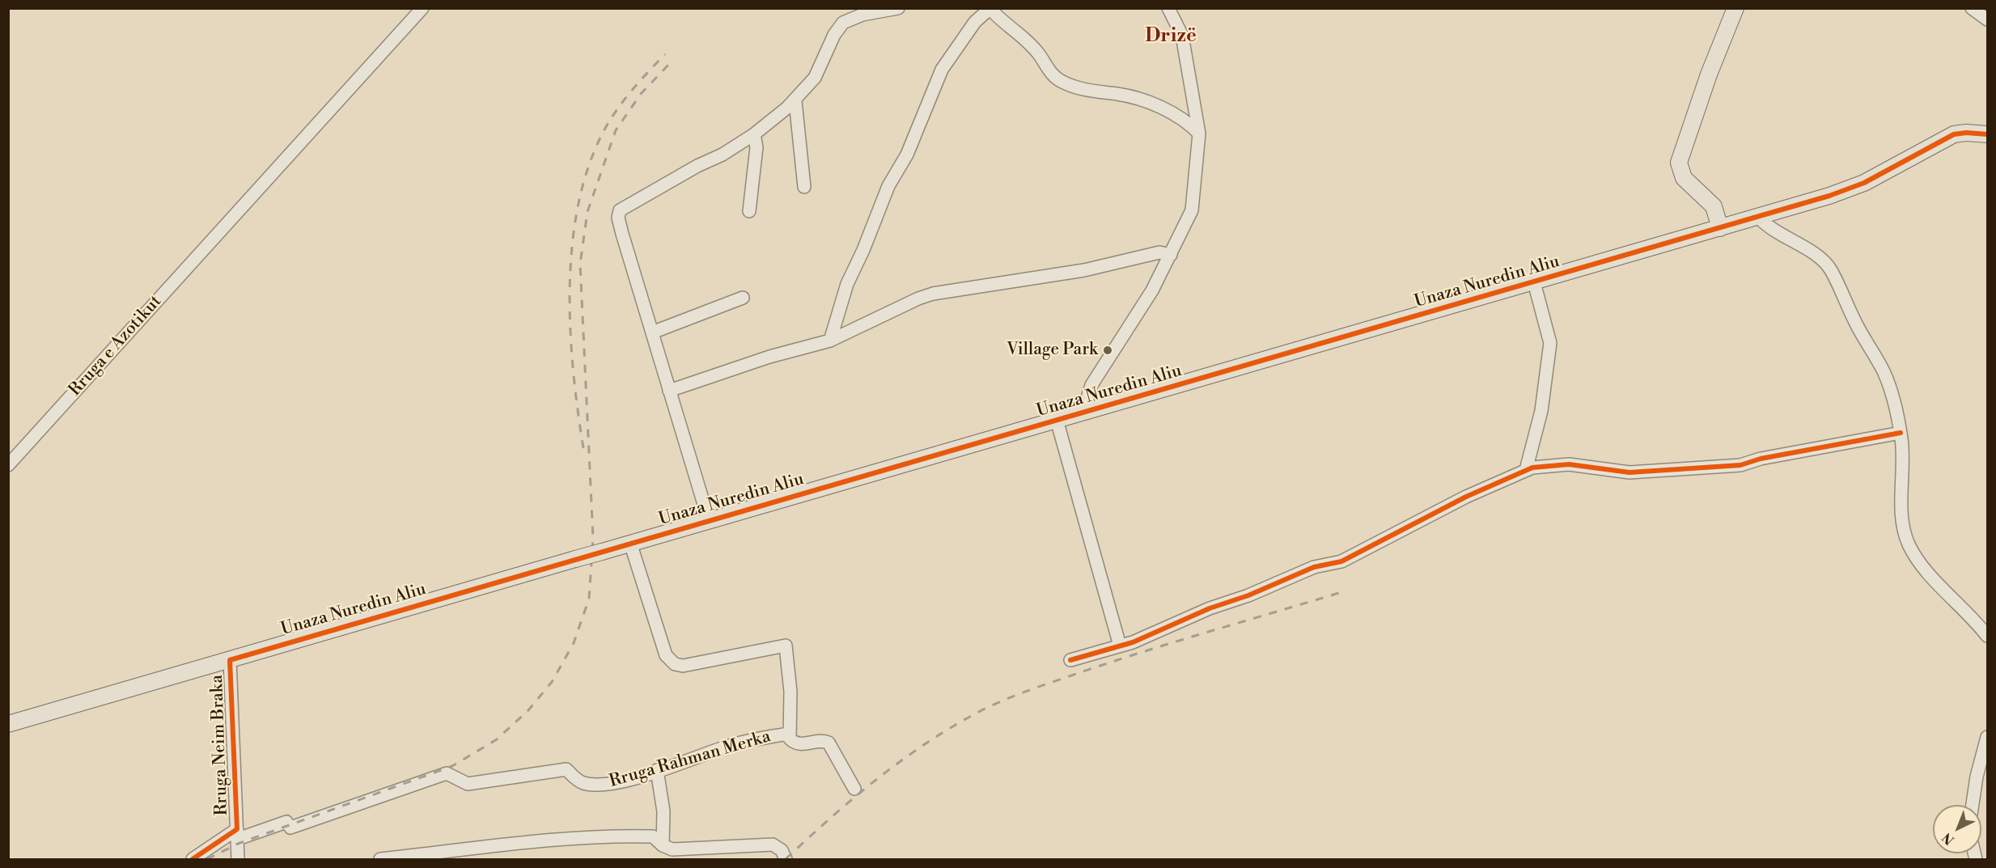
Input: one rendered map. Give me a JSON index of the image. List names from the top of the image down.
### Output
{
  "streets": {
    "main road": ["Unaza Nuredin Aliu"],
    "street": ["Rruga e Azotikut", "Rruga Neim Braka", "Rruga Rahman Merka"]
  },
  "crossings": [
    ["Unaza Nuredin Aliu", "Rruga Neim Braka"],
    ["Rruga Neim Braka", "Rruga Rahman Merka"]
  ],
  "districts": ["Drizë"],
  "places": ["Village Park"],
  "north": "bottom left"
}
